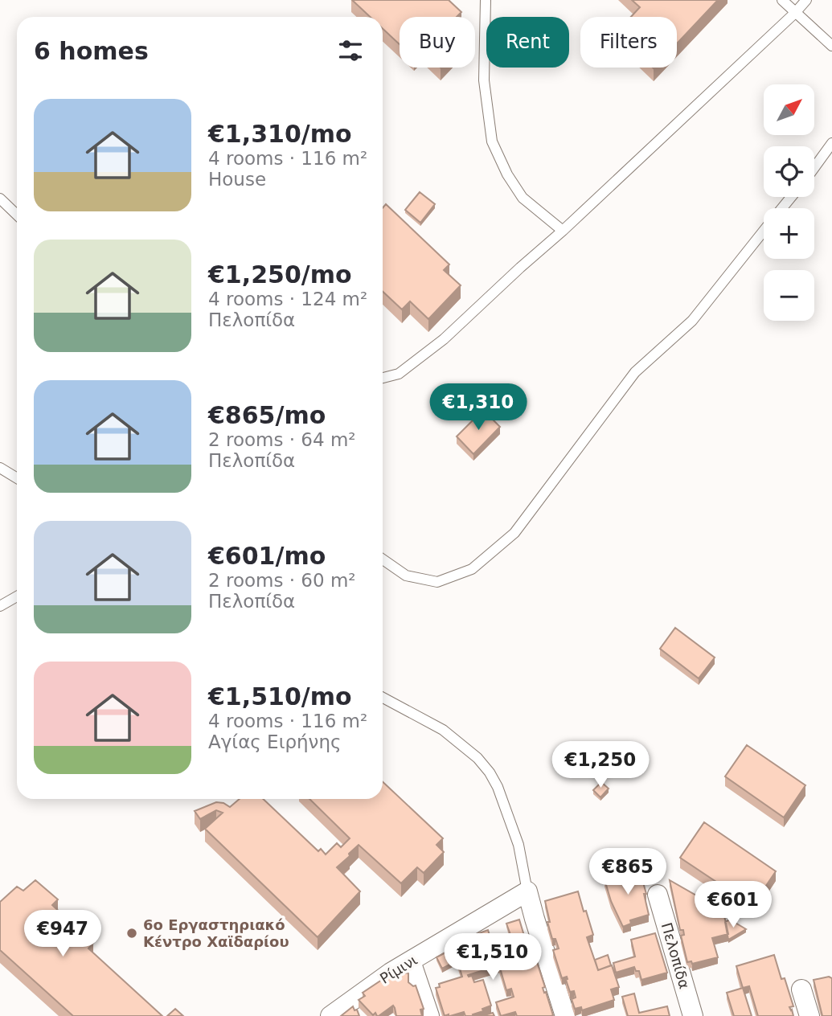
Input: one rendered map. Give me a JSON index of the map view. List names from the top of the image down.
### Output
{
  "streets": {
    "street": ["Πελοπίδα", "Ρίμινι"]
  },
  "places": ["6ο Εργαστηριακό Κέντρο Χαϊδαρίου"],
  "north": "top right",
  "page": {
    "chip": ["Buy", "Rent", "Filters"],
    "heading": "6 homes",
    "map_buttons": ["+", "−"],
    "list": [
      {
        "name": "€1,310/mo",
        "note": "4 rooms · 116 m² · House"
      },
      {
        "name": "€1,250/mo",
        "note": "4 rooms · 124 m² · Πελοπίδα"
      },
      {
        "name": "€865/mo",
        "note": "2 rooms · 64 m² · Πελοπίδα"
      },
      {
        "name": "€601/mo",
        "note": "2 rooms · 60 m² · Πελοπίδα"
      },
      {
        "name": "€1,510/mo",
        "note": "4 rooms · 116 m² · Αγίας Ειρήνης"
      }
    ],
    "price": [
      "€1,310",
      "€1,250",
      "€865",
      "€601",
      "€947",
      "€1,510"
    ]
  }
}
